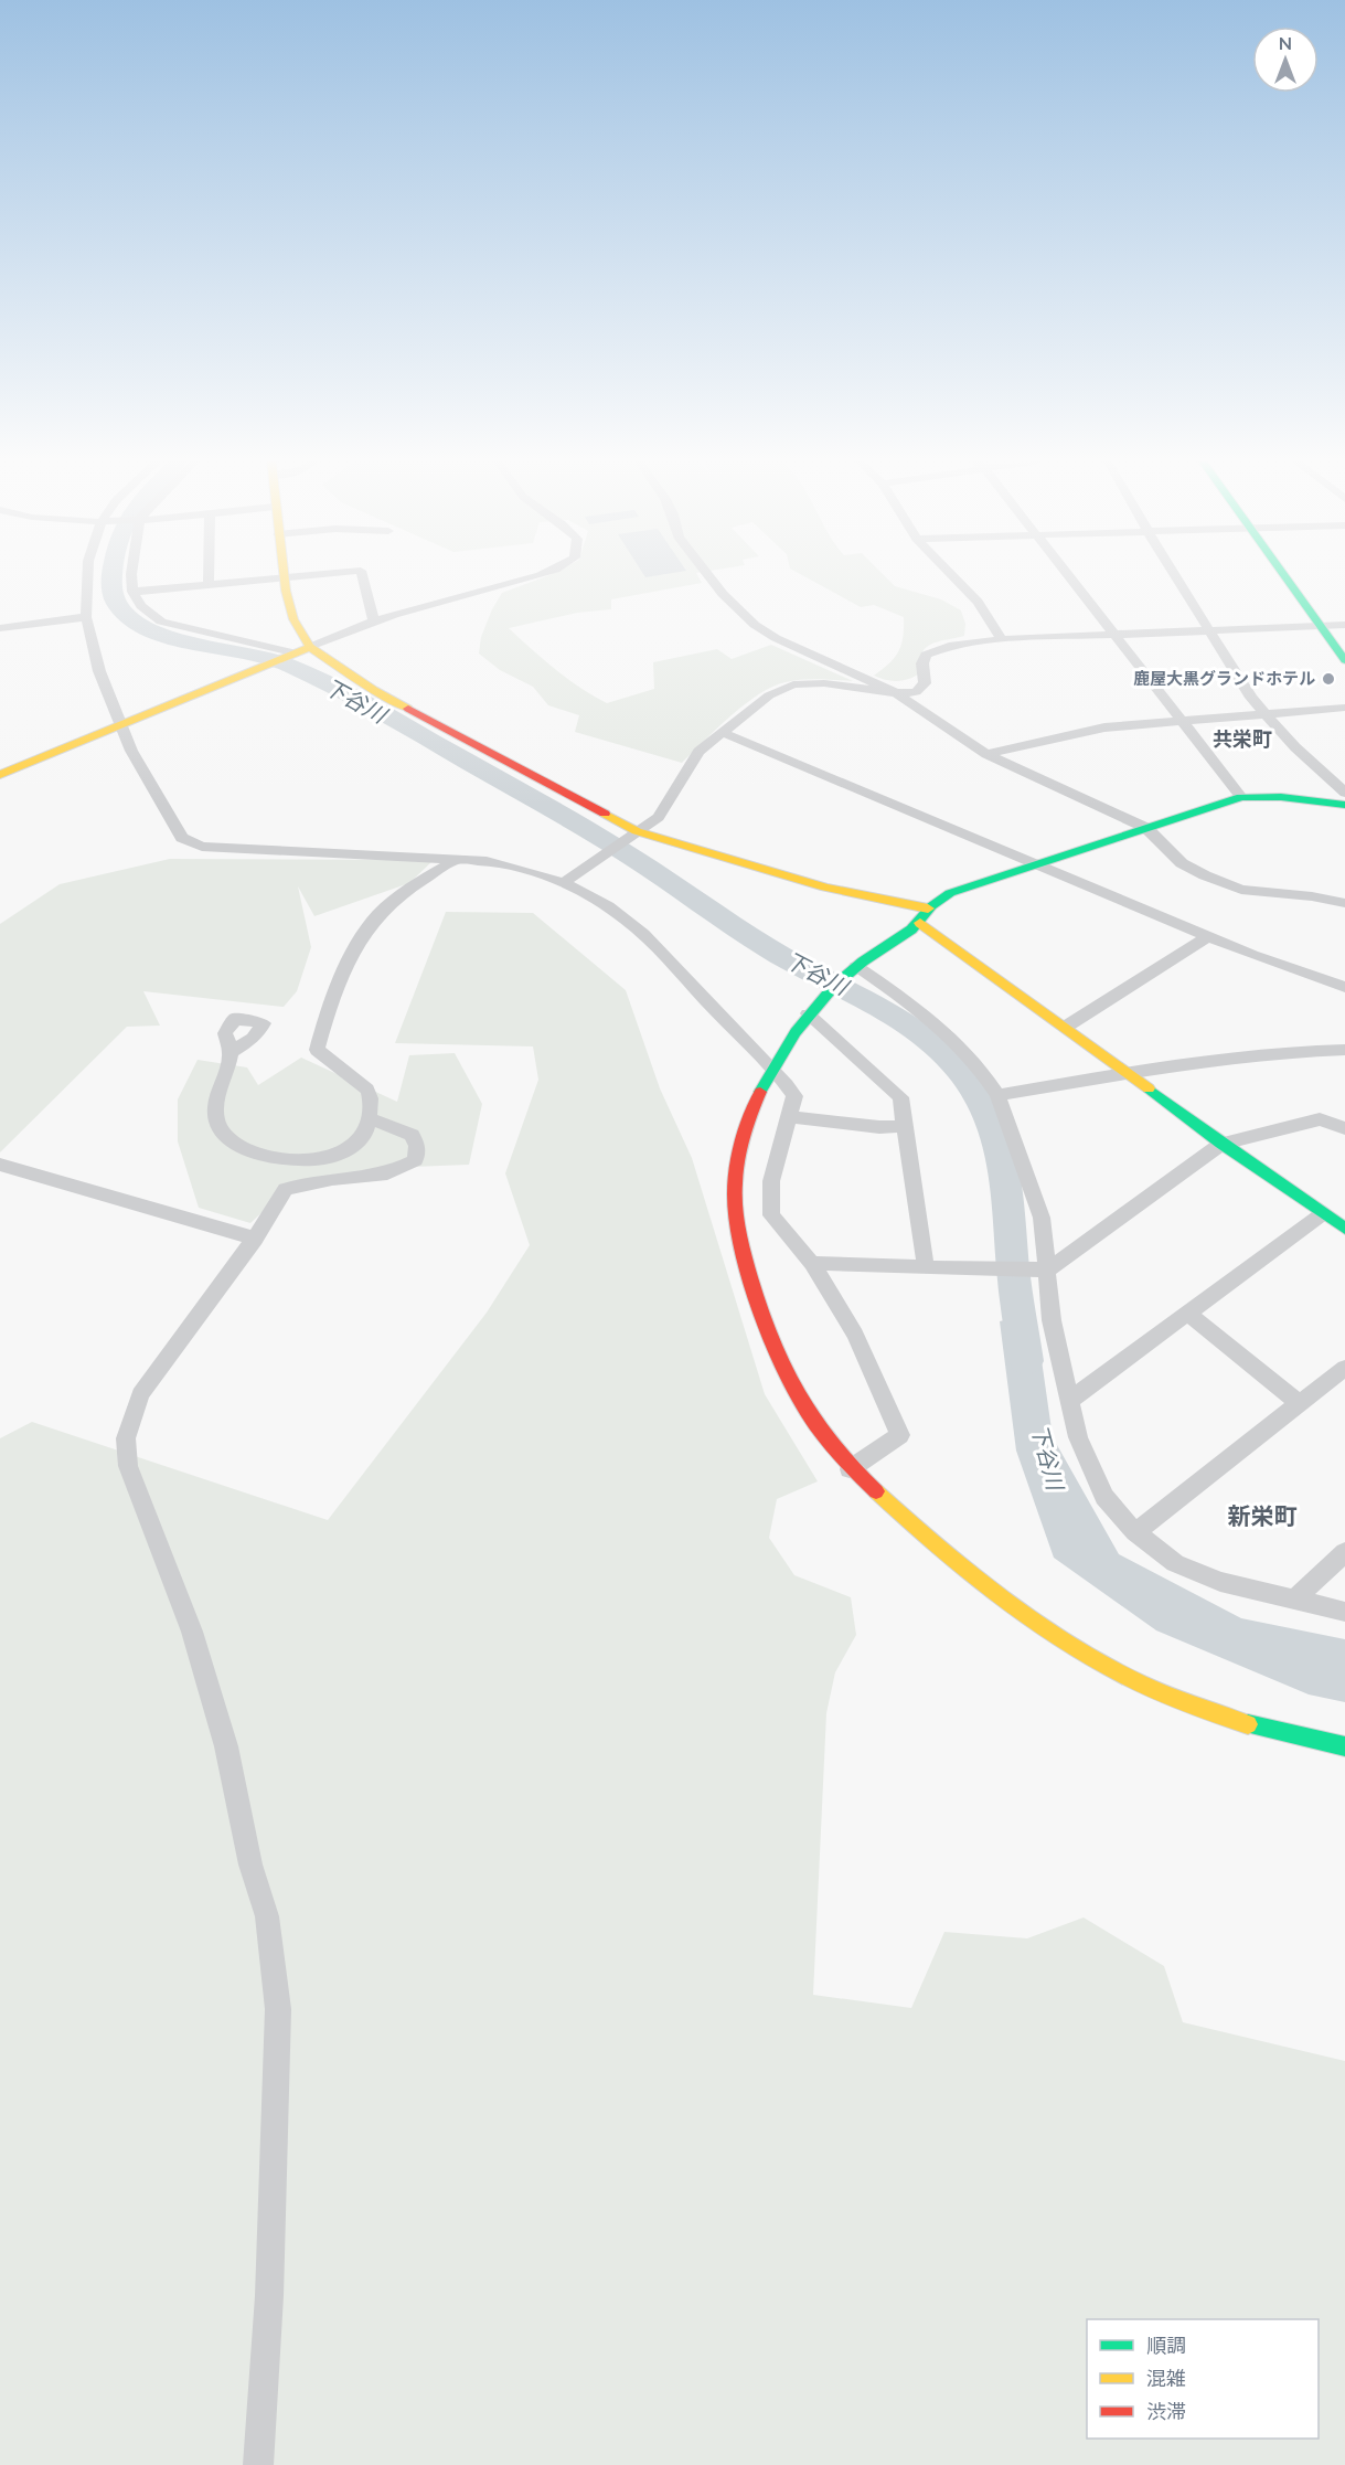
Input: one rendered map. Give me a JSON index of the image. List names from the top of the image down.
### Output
{
  "districts": ["共栄町", "新栄町"],
  "water": ["下谷川"],
  "places": ["鹿屋大黒グランドホテル"],
  "legend": ["順調", "混雑", "渋滞"],
  "north": "top"
}
